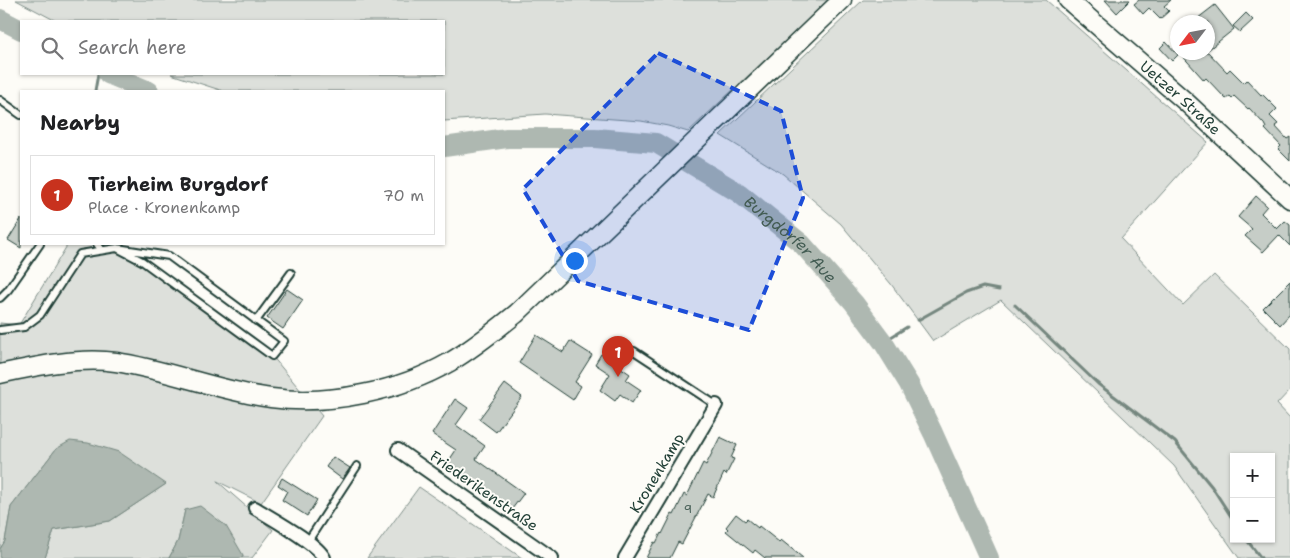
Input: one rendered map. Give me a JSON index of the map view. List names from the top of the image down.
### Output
{
  "streets": {
    "street": ["Uetzer Straße", "Kronenkamp", "Friederikenstraße"]
  },
  "water": ["Burgdorfer Aue"],
  "house_numbers": ["9"],
  "north": "bottom left",
  "page": {
    "search": "Search here",
    "heading": "Nearby",
    "list": [
      {
        "mark": "1",
        "name": "Tierheim Burgdorf",
        "note": "Place · Kronenkamp",
        "value": "70 m"
      }
    ],
    "pins": "1",
    "map_buttons": ["+", "−"]
  }
}
